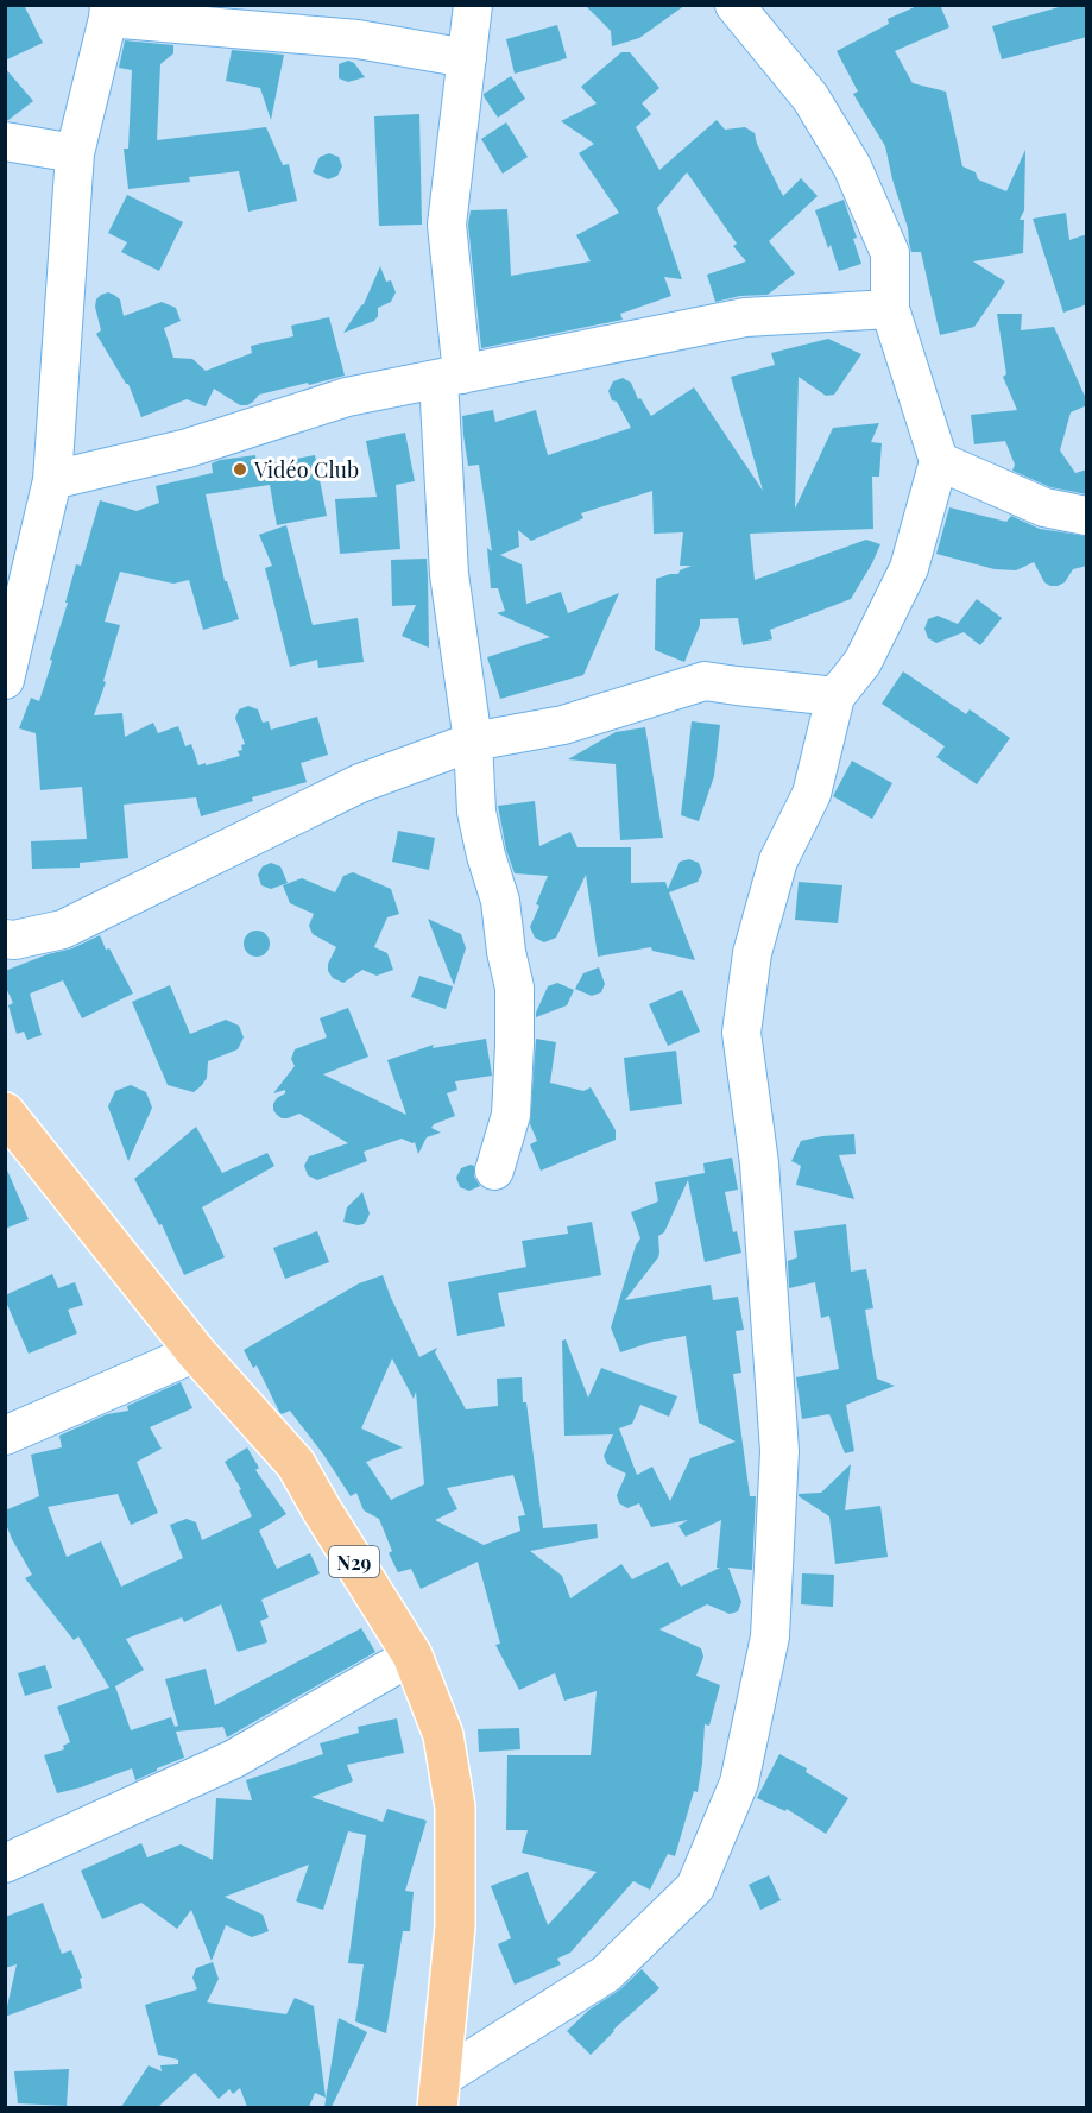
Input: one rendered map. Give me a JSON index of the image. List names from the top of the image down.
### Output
{
  "streets": {
    "main road": ["N29"]
  },
  "places": ["Vidéo Club"]
}
